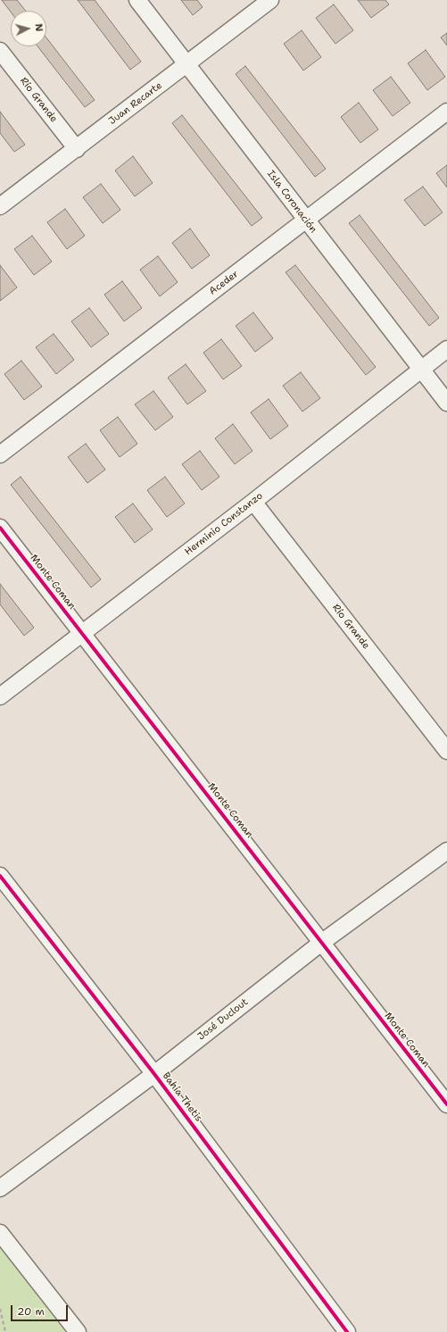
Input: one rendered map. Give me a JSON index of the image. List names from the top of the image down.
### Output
{
  "streets": {
    "street": [
      "Río Grande",
      "Juan Recarte",
      "Isla Coronación",
      "Aceder",
      "Herminio Constanzo",
      "Monte Coman",
      "José Duclout",
      "Bahía Thetis"
    ]
  },
  "crossings": [
    ["Río Grande", "Juan Recarte"],
    ["Río Grande", "Herminio Constanzo"],
    ["Juan Recarte", "Isla Coronación"],
    ["Isla Coronación", "Aceder"],
    ["Isla Coronación", "Herminio Constanzo"],
    ["Herminio Constanzo", "Monte Coman"],
    ["Monte Coman", "José Duclout"],
    ["José Duclout", "Bahía Thetis"]
  ],
  "scale_bar": "20 m",
  "north": "right"
}
